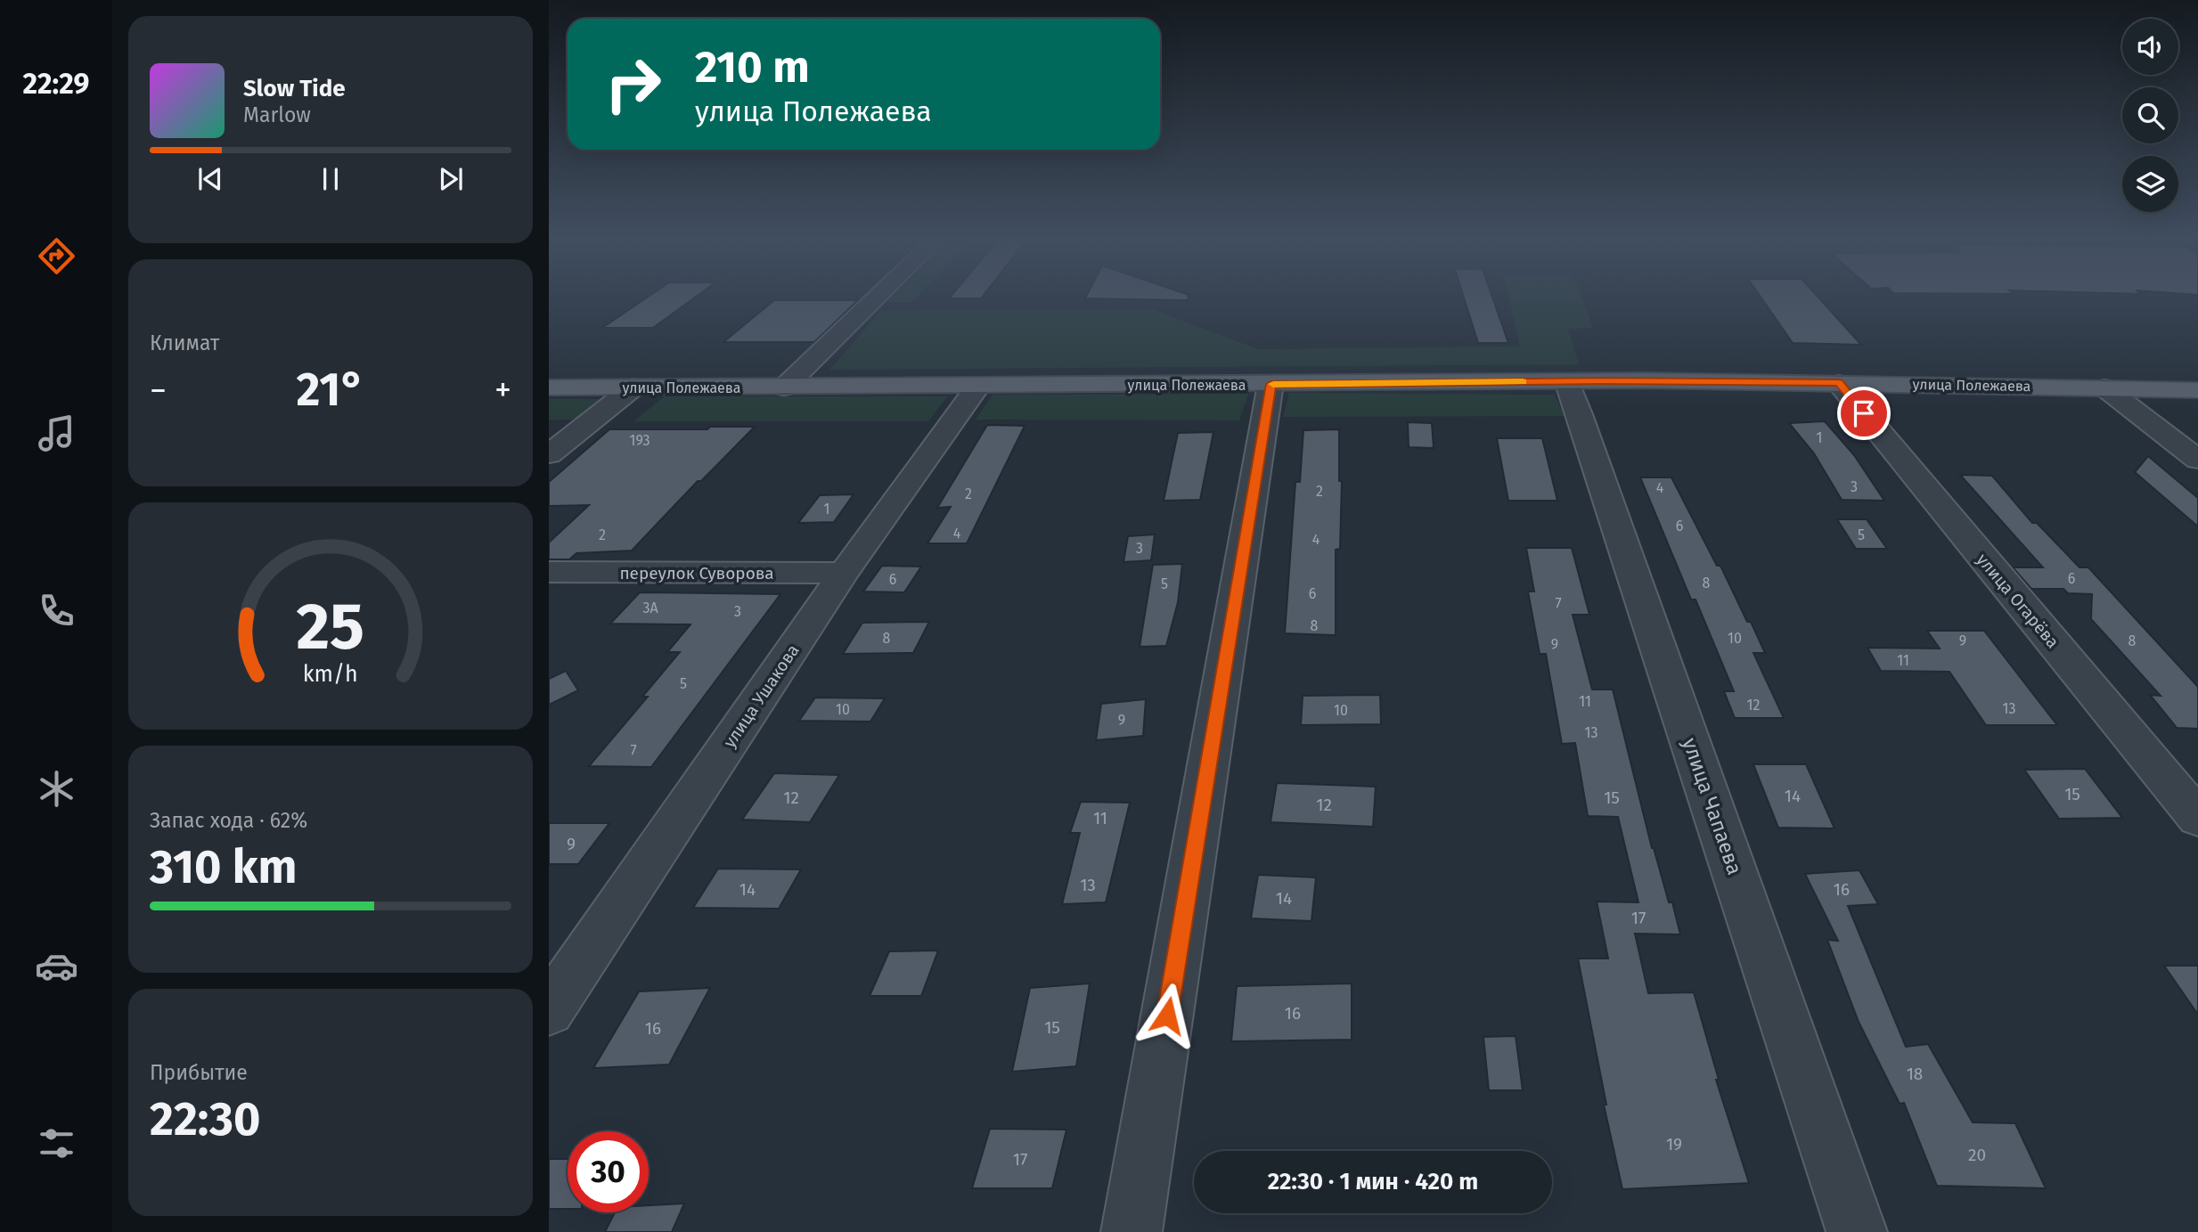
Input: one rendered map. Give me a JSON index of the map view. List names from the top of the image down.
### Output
{
  "streets": {
    "main road": ["улица Полежаева"],
    "street": [
      "переулок Суворова",
      "улица Огарёва",
      "улица Ушакова",
      "улица Чапаева"
    ]
  },
  "crossings": [
    ["улица Полежаева", "улица Огарёва"],
    ["улица Полежаева", "улица Ушакова"],
    ["улица Полежаева", "улица Чапаева"],
    ["переулок Суворова", "улица Ушакова"]
  ],
  "house_numbers": [
    "1",
    "193",
    "3",
    "4",
    "2",
    "2",
    "1",
    "6",
    "4",
    "2",
    "5",
    "4",
    "3",
    "6",
    "6",
    "8",
    "5",
    "6",
    "7",
    "3А",
    "3",
    "8",
    "8",
    "10",
    "9",
    "8",
    "9",
    "11",
    "5",
    "11",
    "12",
    "13",
    "10",
    "10",
    "9",
    "13",
    "7",
    "15",
    "14",
    "12",
    "15",
    "12",
    "11",
    "9",
    "13",
    "14",
    "16",
    "14",
    "17",
    "16",
    "15",
    "16",
    "18",
    "19",
    "20",
    "17"
  ],
  "page": {
    "tabs": "22:29",
    "turn": ["210 m", "улица Полежаева"],
    "song": ["Slow Tide", "Marlow"],
    "tile": [
      "Климат",
      ["Запас хода · 62%", "310 km"],
      ["Прибытие", "22:30"]
    ],
    "heat": ["−", "21°", "+"],
    "limit": "30",
    "trip": "22:30 · 1 мин · 420 m",
    "gauge": ["25", "km/h"]
  }
}
